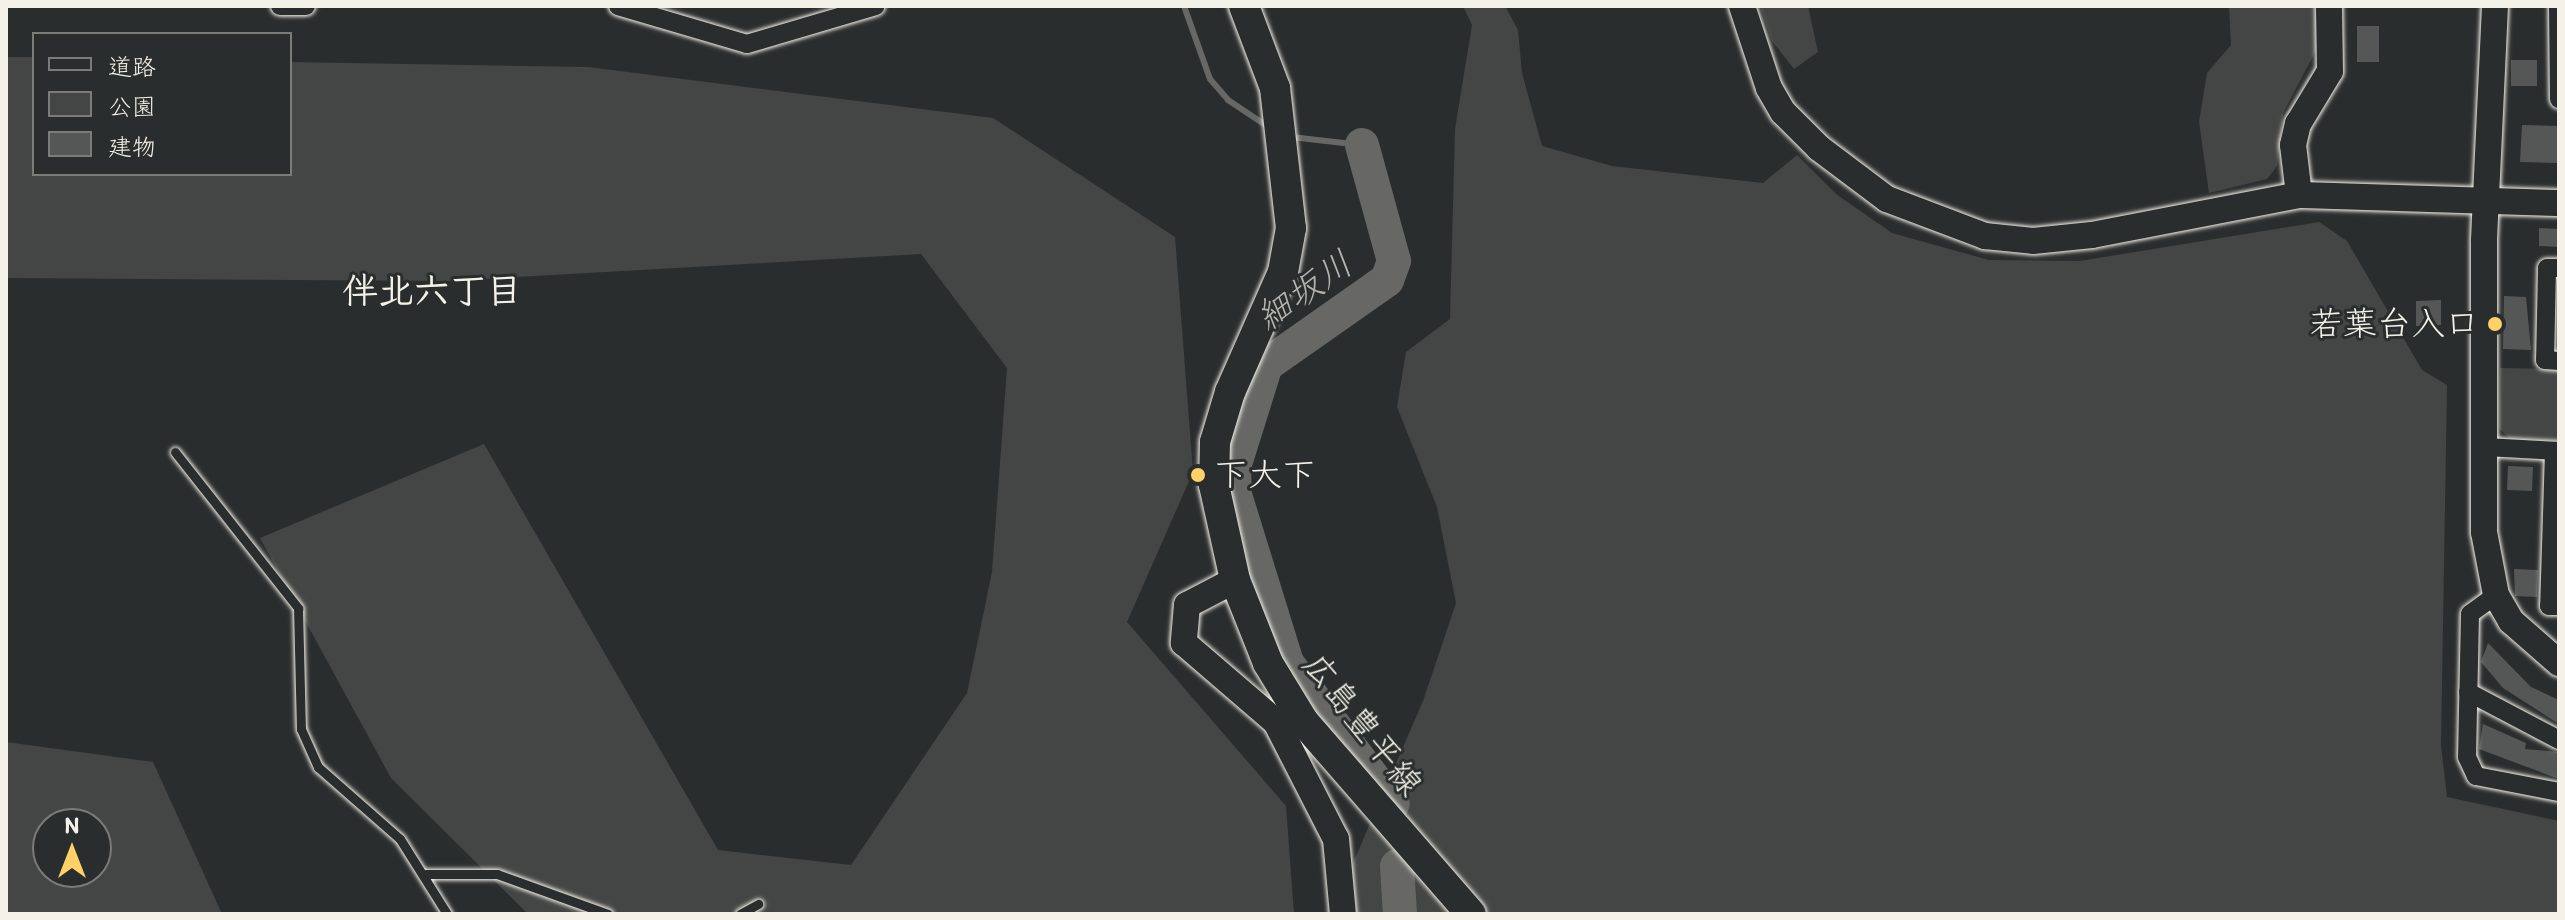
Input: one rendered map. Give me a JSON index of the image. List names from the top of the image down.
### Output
{
  "streets": {
    "main road": ["広島豊平線"]
  },
  "districts": ["伴北六丁目"],
  "water": ["細坂川"],
  "places": ["若葉台入口", "下大下"],
  "legend": ["道路", "公園", "建物"],
  "north": "top"
}
